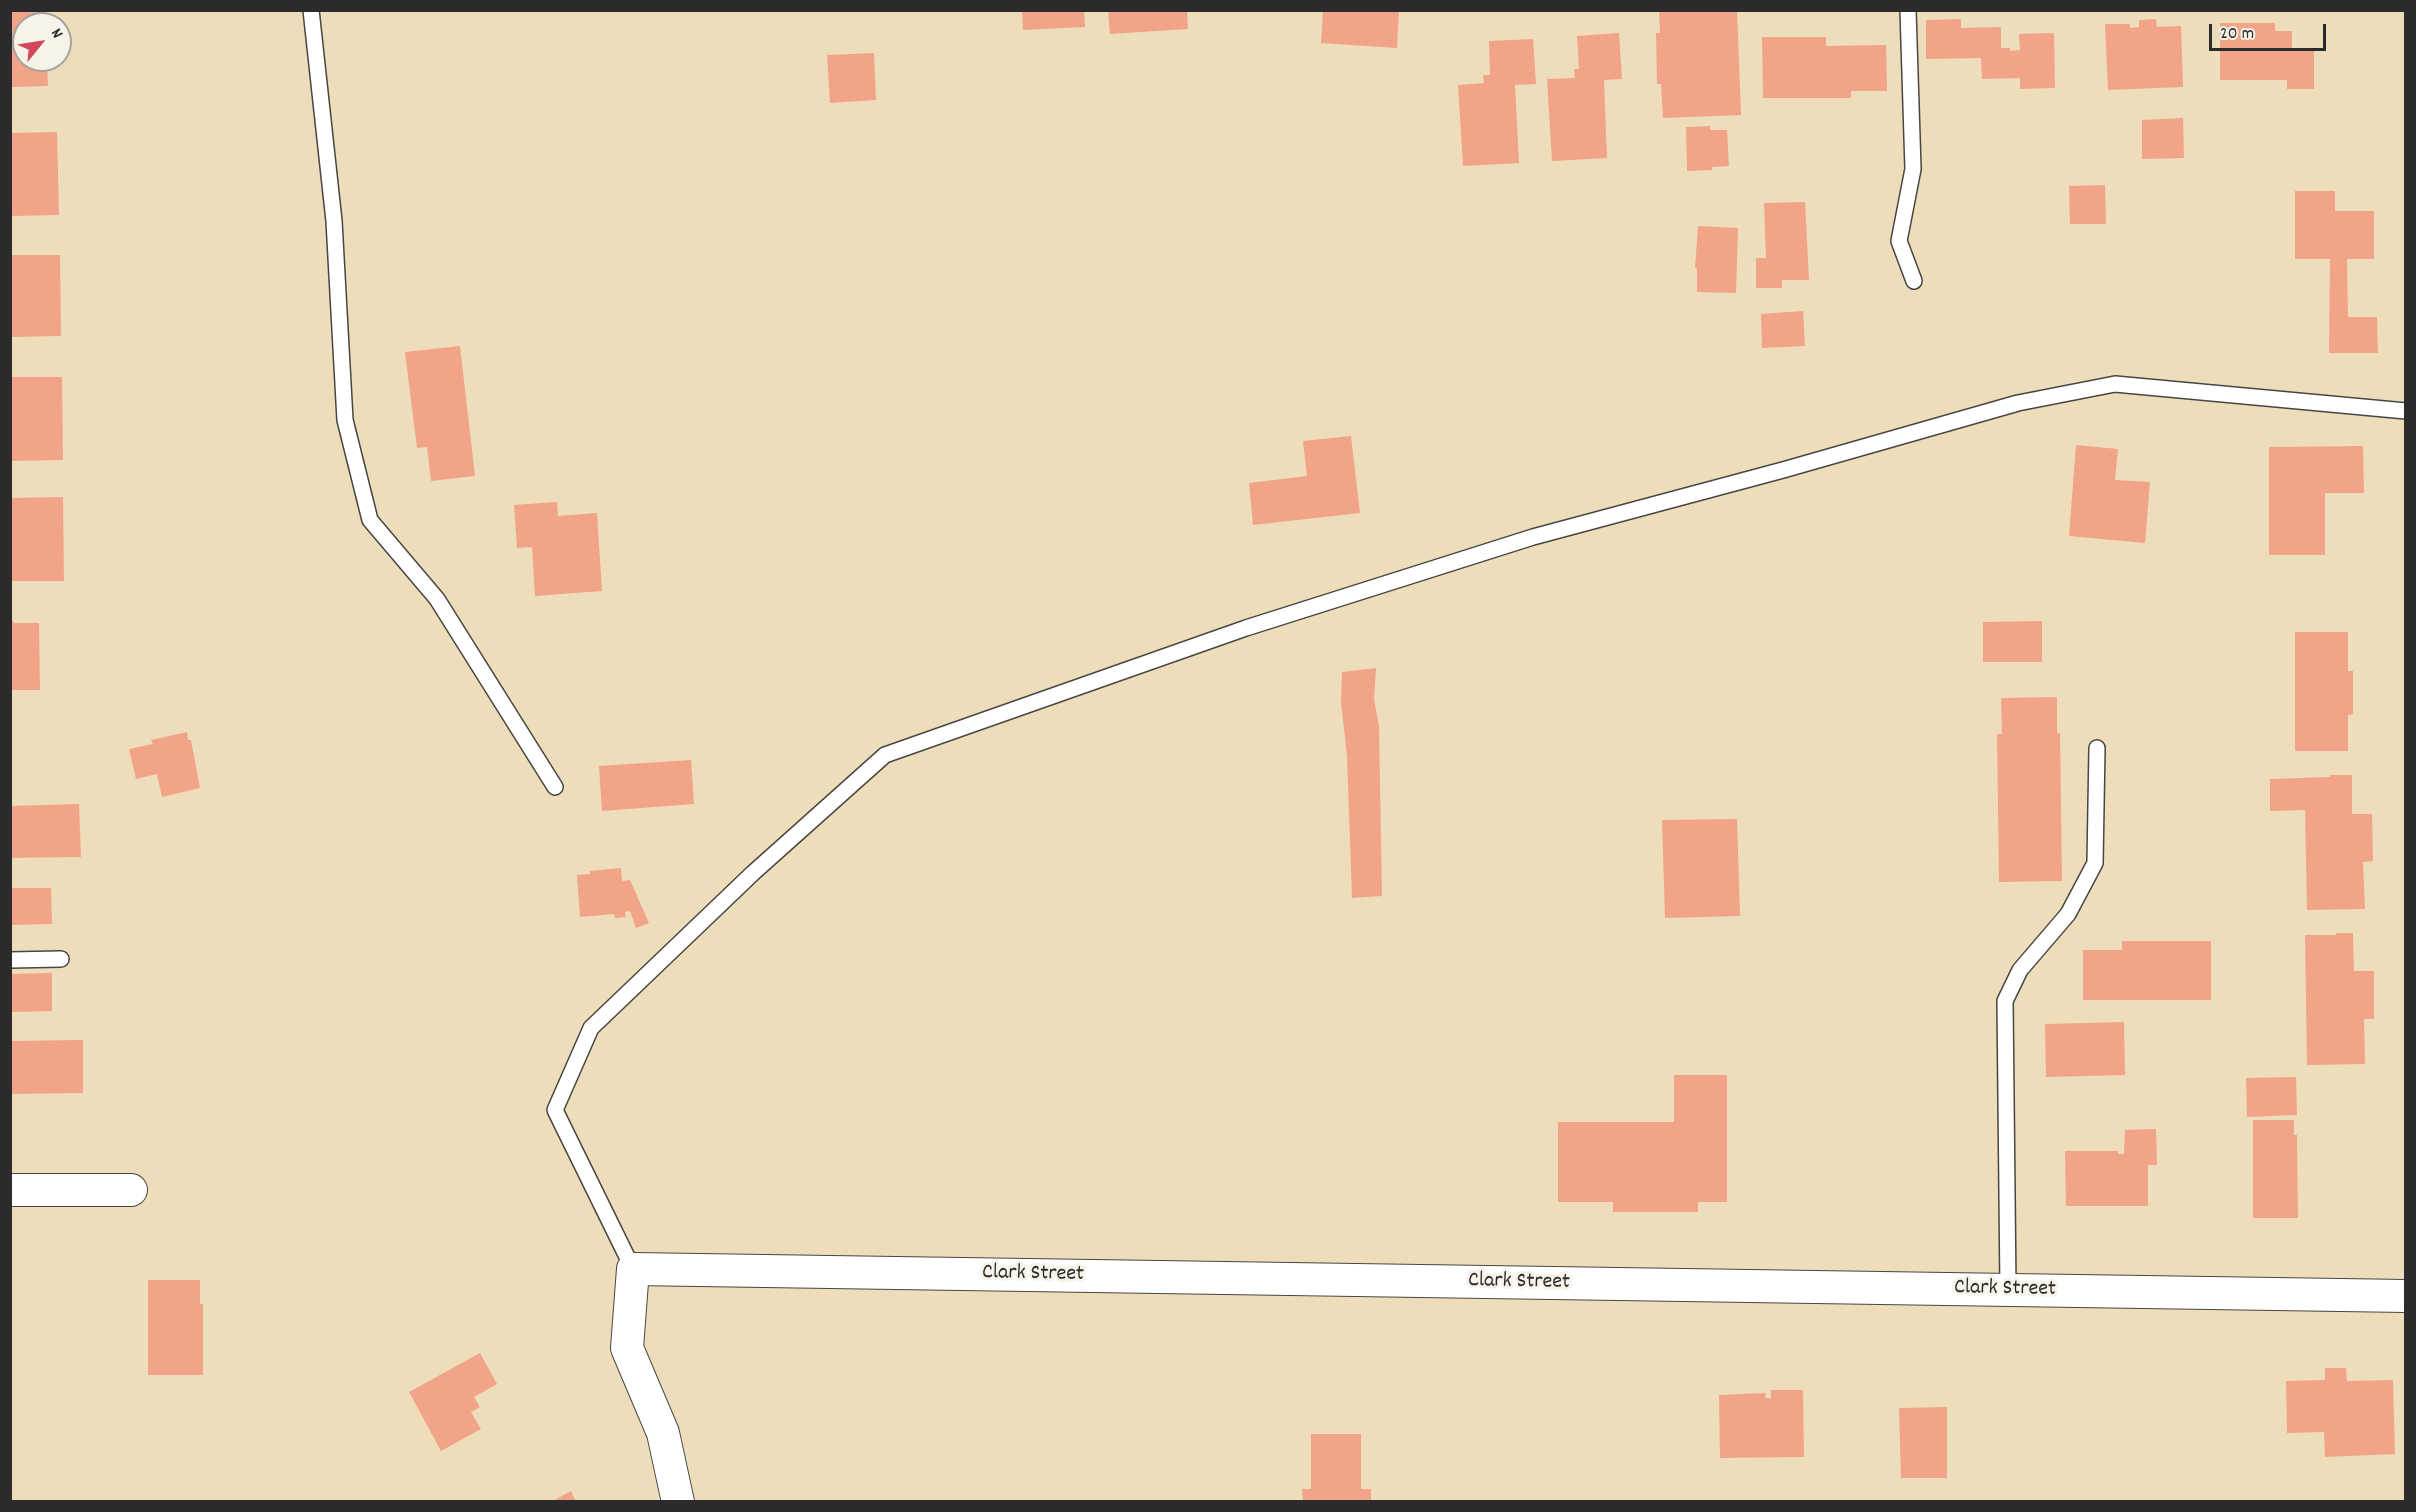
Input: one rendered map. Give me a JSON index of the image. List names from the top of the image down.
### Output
{
  "streets": {
    "street": ["Clark Street"]
  },
  "scale_bar": "20 m",
  "north": "top right"
}
